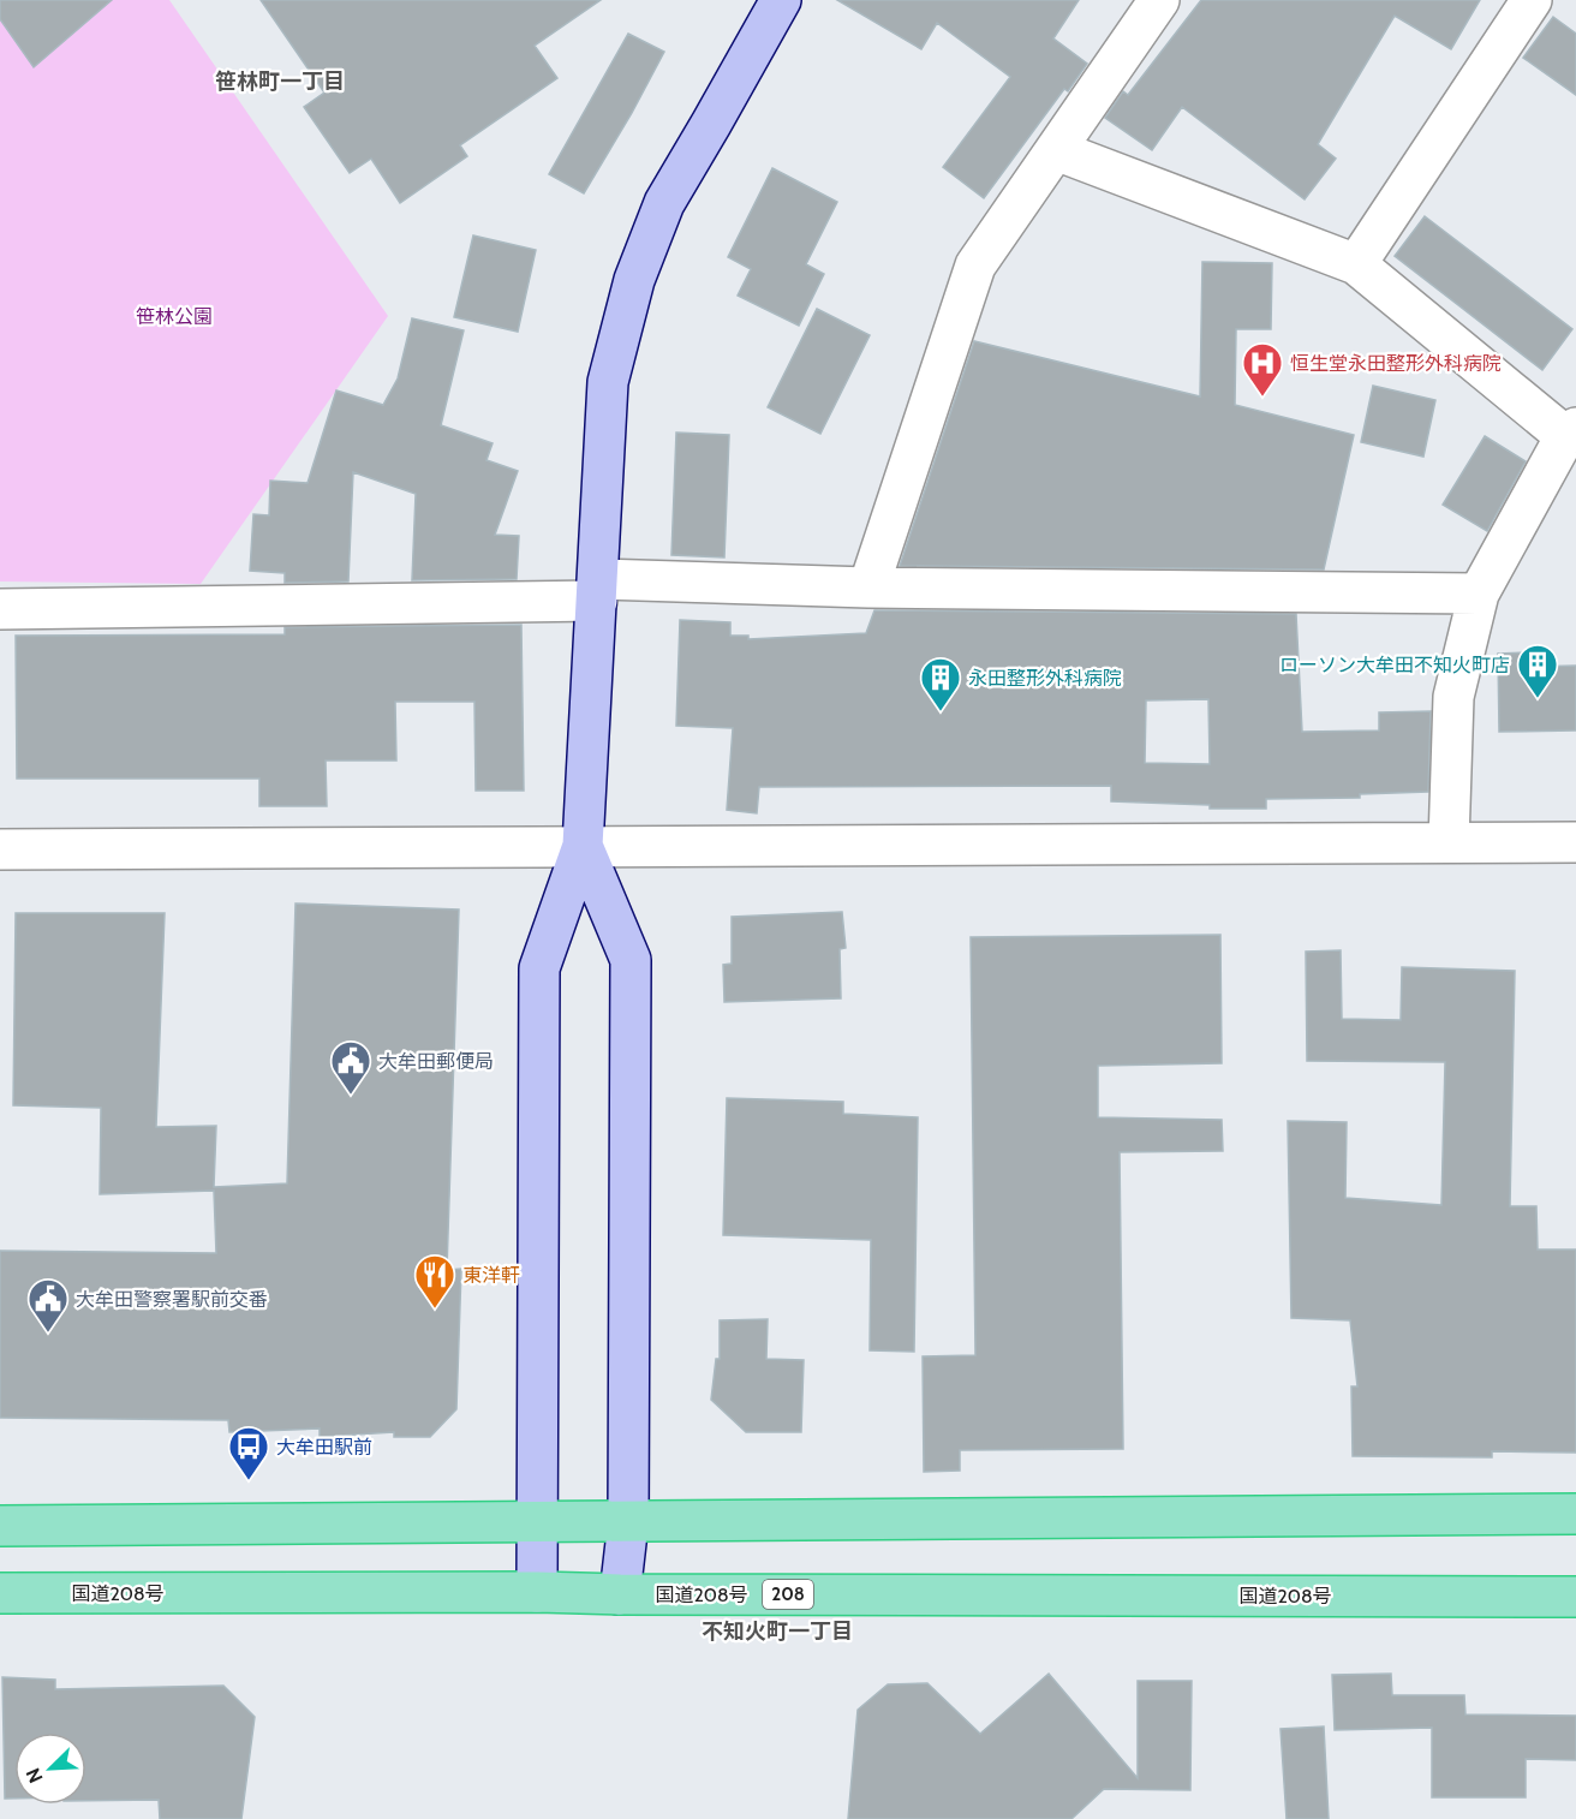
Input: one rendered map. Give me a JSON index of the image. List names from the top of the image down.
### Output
{
  "streets": {
    "highway": ["国道208号", "208"]
  },
  "districts": ["笹林町一丁目", "不知火町一丁目"],
  "parks": ["笹林公園"],
  "places": {
    "hospital": ["恒生堂永田整形外科病院"],
    "building": ["ローソン大牟田不知火町店", "永田整形外科病院"],
    "public building": ["大牟田郵便局", "大牟田警察署駅前交番"],
    "restaurant": ["東洋軒"],
    "bus stop": ["大牟田駅前"]
  },
  "north": "bottom left"
}
